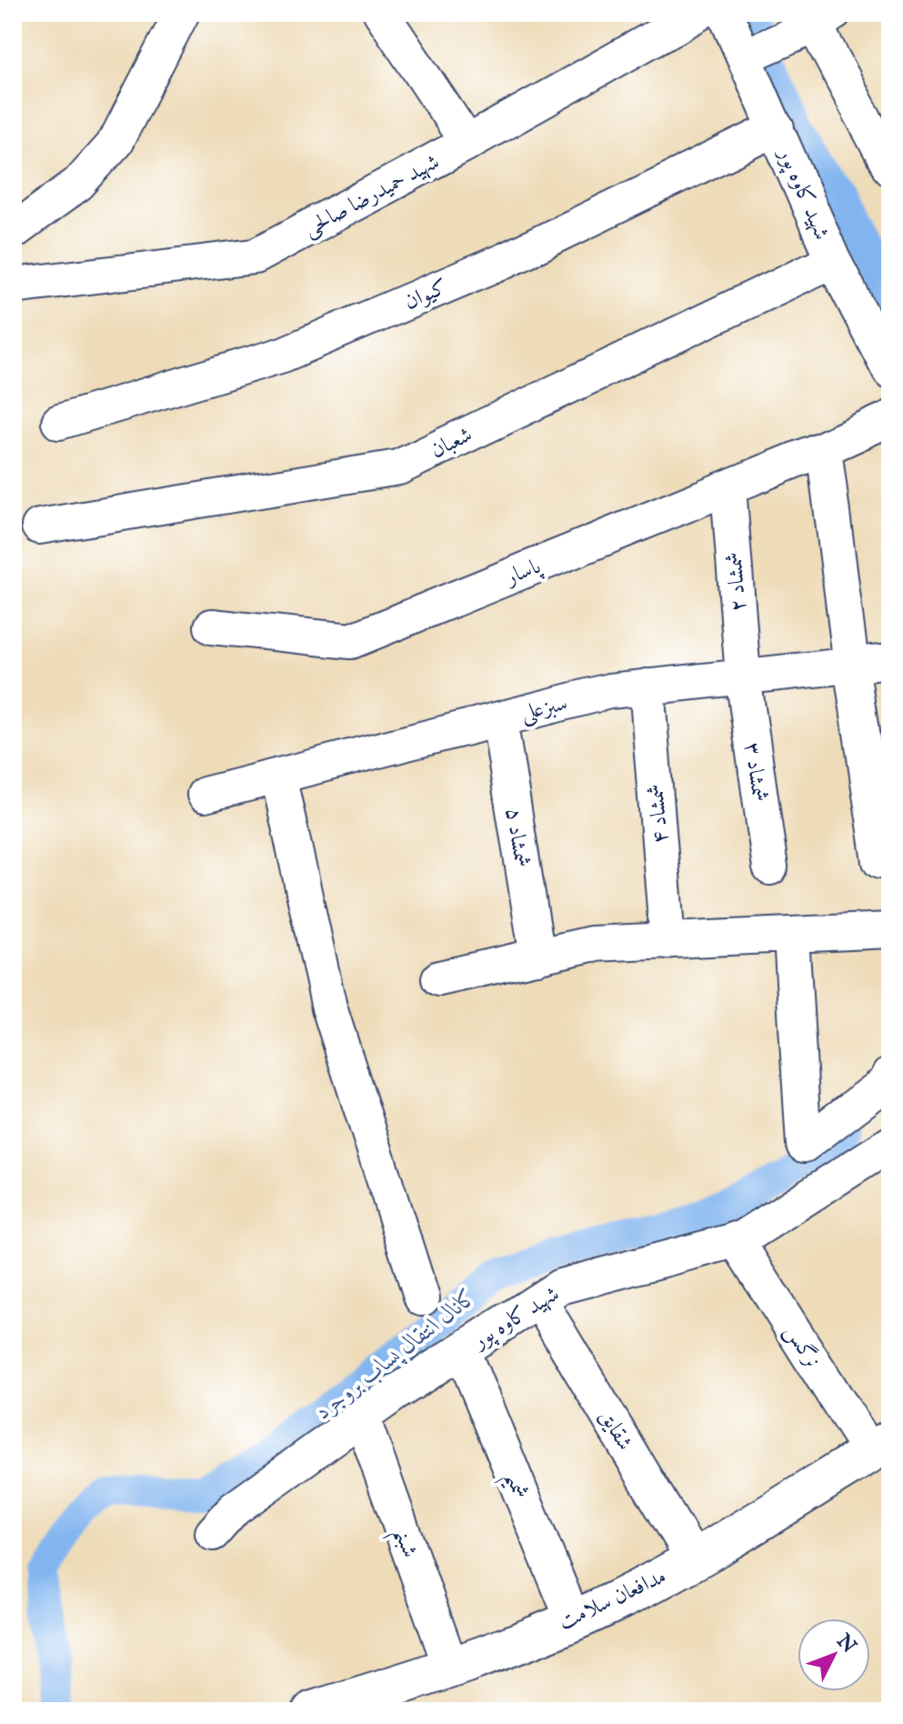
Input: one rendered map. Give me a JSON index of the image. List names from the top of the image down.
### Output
{
  "streets": {
    "street": [
      "شهید کاوه پور",
      "شهید حمیدرضا صالحی",
      "کیوان",
      "شعبان",
      "پاسار",
      "شمشاد ۲",
      "سبزعلی",
      "شمشاد ۳",
      "شمشاد ۴",
      "شمشاد ۵",
      "نرگس",
      "شقایق",
      "شمیم",
      "شبنم",
      "مدافعان سلامت"
    ]
  },
  "crossings": [
    ["شهید کاوه پور", "کیوان"],
    ["شهید کاوه پور", "شعبان"],
    ["شهید کاوه پور", "نرگس"],
    ["شهید کاوه پور", "شقایق"],
    ["شهید کاوه پور", "شمیم"],
    ["شهید کاوه پور", "شبنم"],
    ["پاسار", "شمشاد ۲"],
    ["شمشاد ۲", "سبزعلی"],
    ["شمشاد ۲", "شمشاد ۳"],
    ["سبزعلی", "شمشاد ۳"],
    ["سبزعلی", "شمشاد ۴"],
    ["سبزعلی", "شمشاد ۵"],
    ["نرگس", "مدافعان سلامت"],
    ["شقایق", "مدافعان سلامت"],
    ["شمیم", "مدافعان سلامت"],
    ["شبنم", "مدافعان سلامت"]
  ],
  "water": ["کانال انتقال پساب بروجرد"],
  "north": "top right"
}
